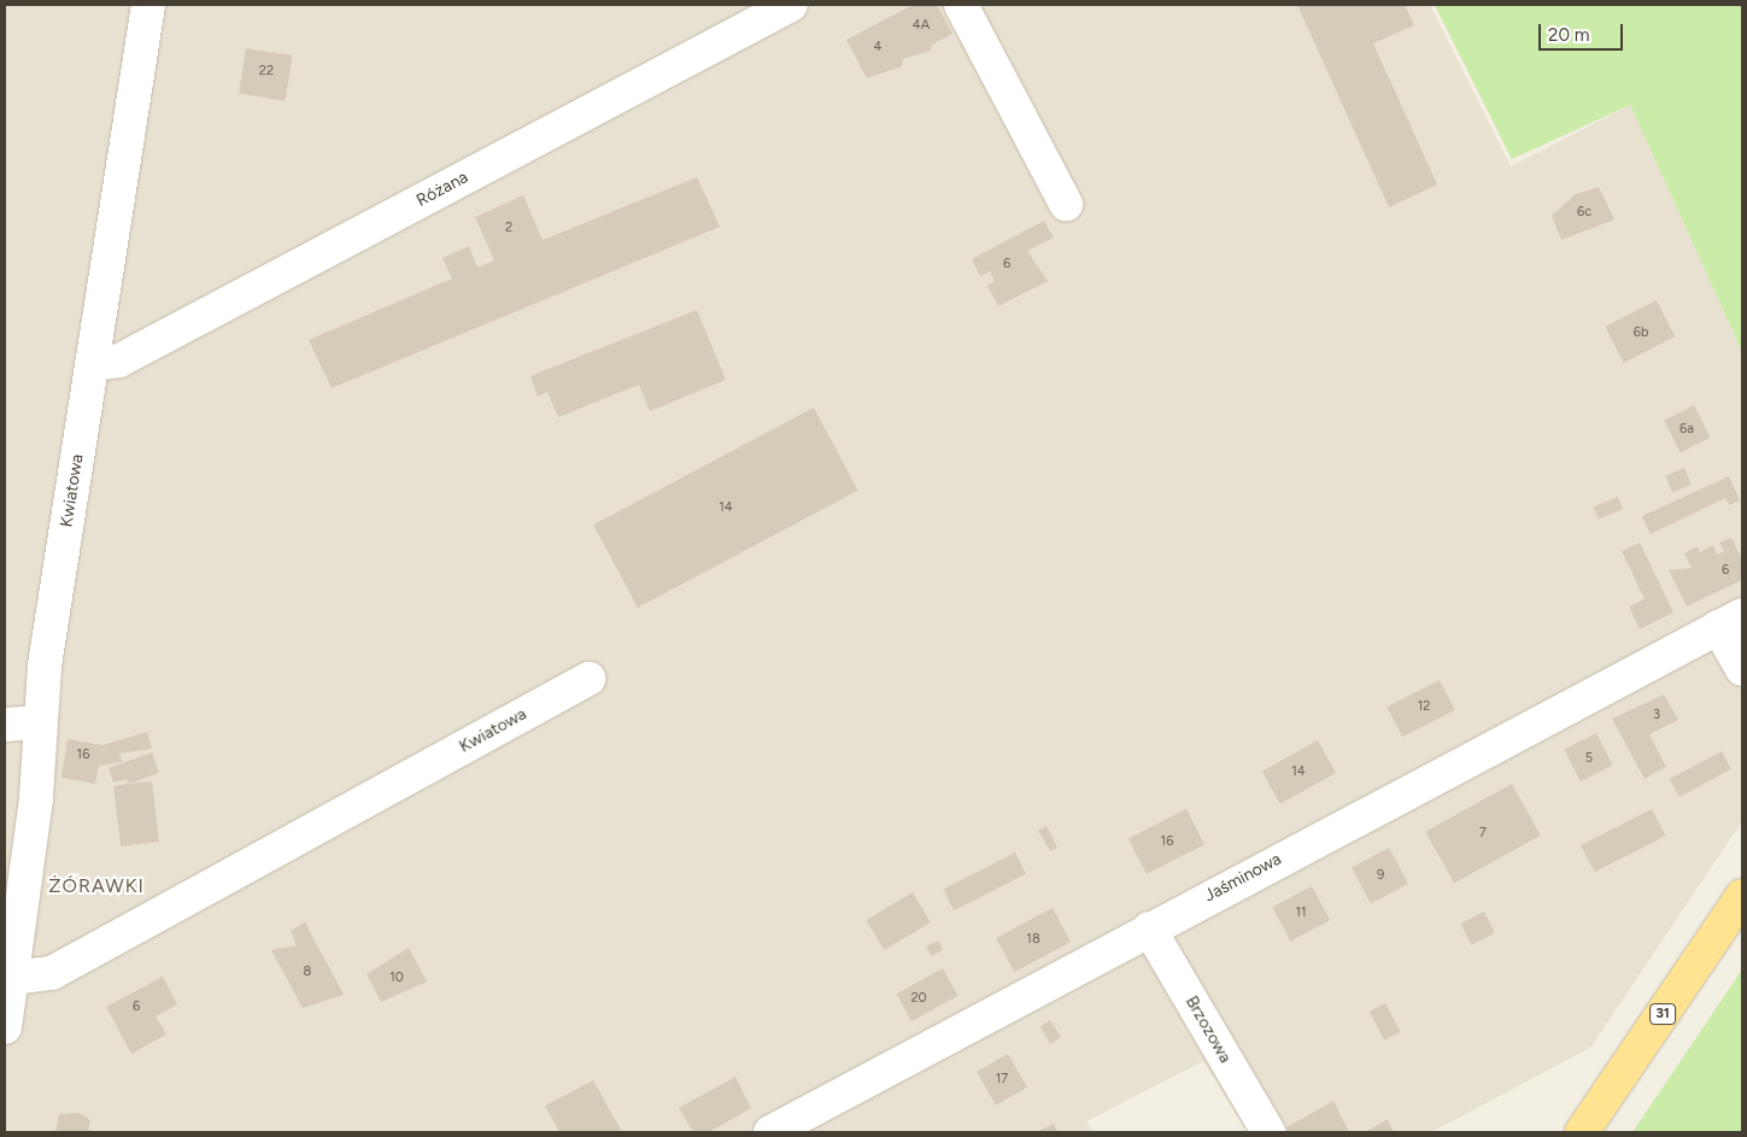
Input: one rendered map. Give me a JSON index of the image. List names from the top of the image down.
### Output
{
  "streets": {
    "main road": ["31"],
    "street": [
      "Różana",
      "Kwiatowa",
      "Jaśminowa",
      "Brzozowa"
    ]
  },
  "crossings": [
    ["Różana", "Kwiatowa"],
    ["Jaśminowa", "Brzozowa"]
  ],
  "districts": ["ŻÓRAWKI"],
  "house_numbers": [
    "4A",
    "4",
    "22",
    "6c",
    "2",
    "6",
    "6b",
    "6a",
    "14",
    "6",
    "12",
    "3",
    "16",
    "5",
    "14",
    "7",
    "16",
    "9",
    "11",
    "18",
    "8",
    "10",
    "20",
    "6",
    "17"
  ],
  "scale_bar": "20 m"
}
